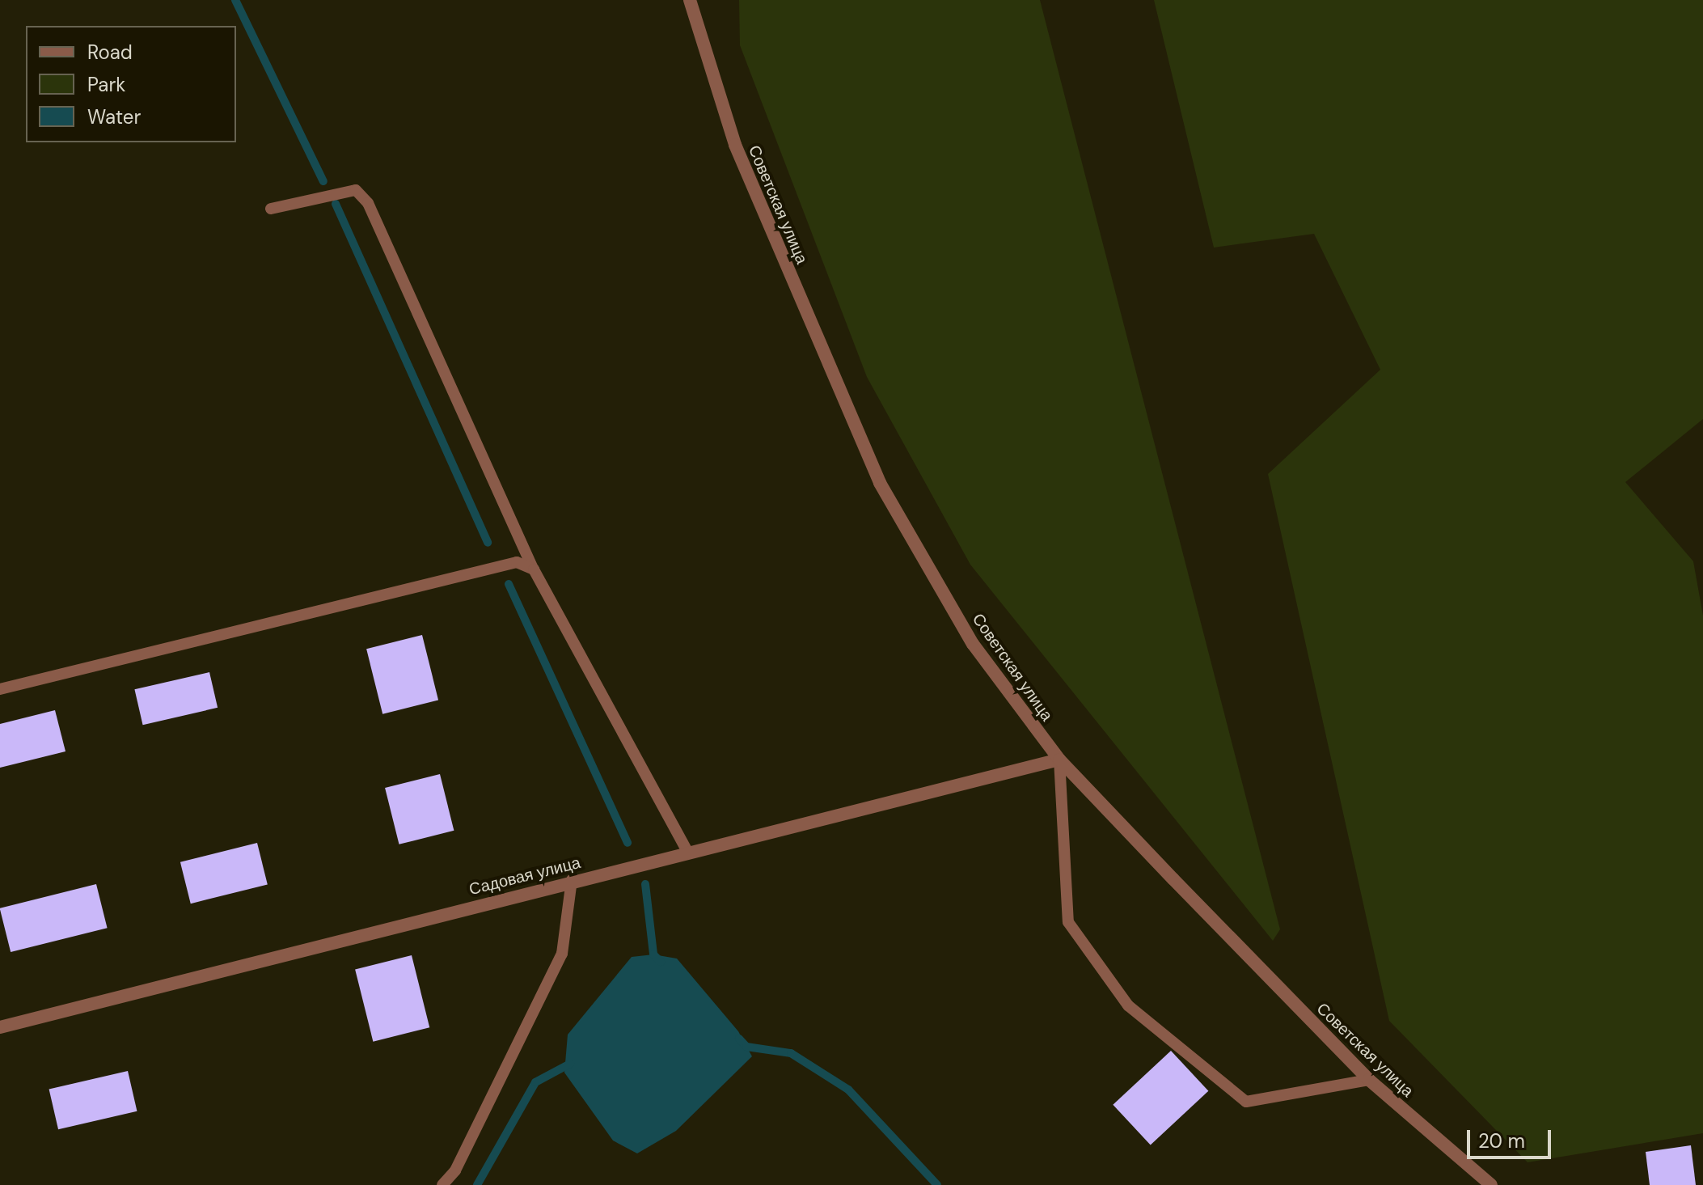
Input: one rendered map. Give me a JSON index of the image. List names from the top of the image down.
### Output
{
  "streets": {
    "street": ["Советская улица", "Садовая улица"]
  },
  "crossings": [
    ["Советская улица", "Садовая улица"]
  ],
  "legend": ["Road", "Park", "Water"],
  "scale_bar": "20 m"
}
